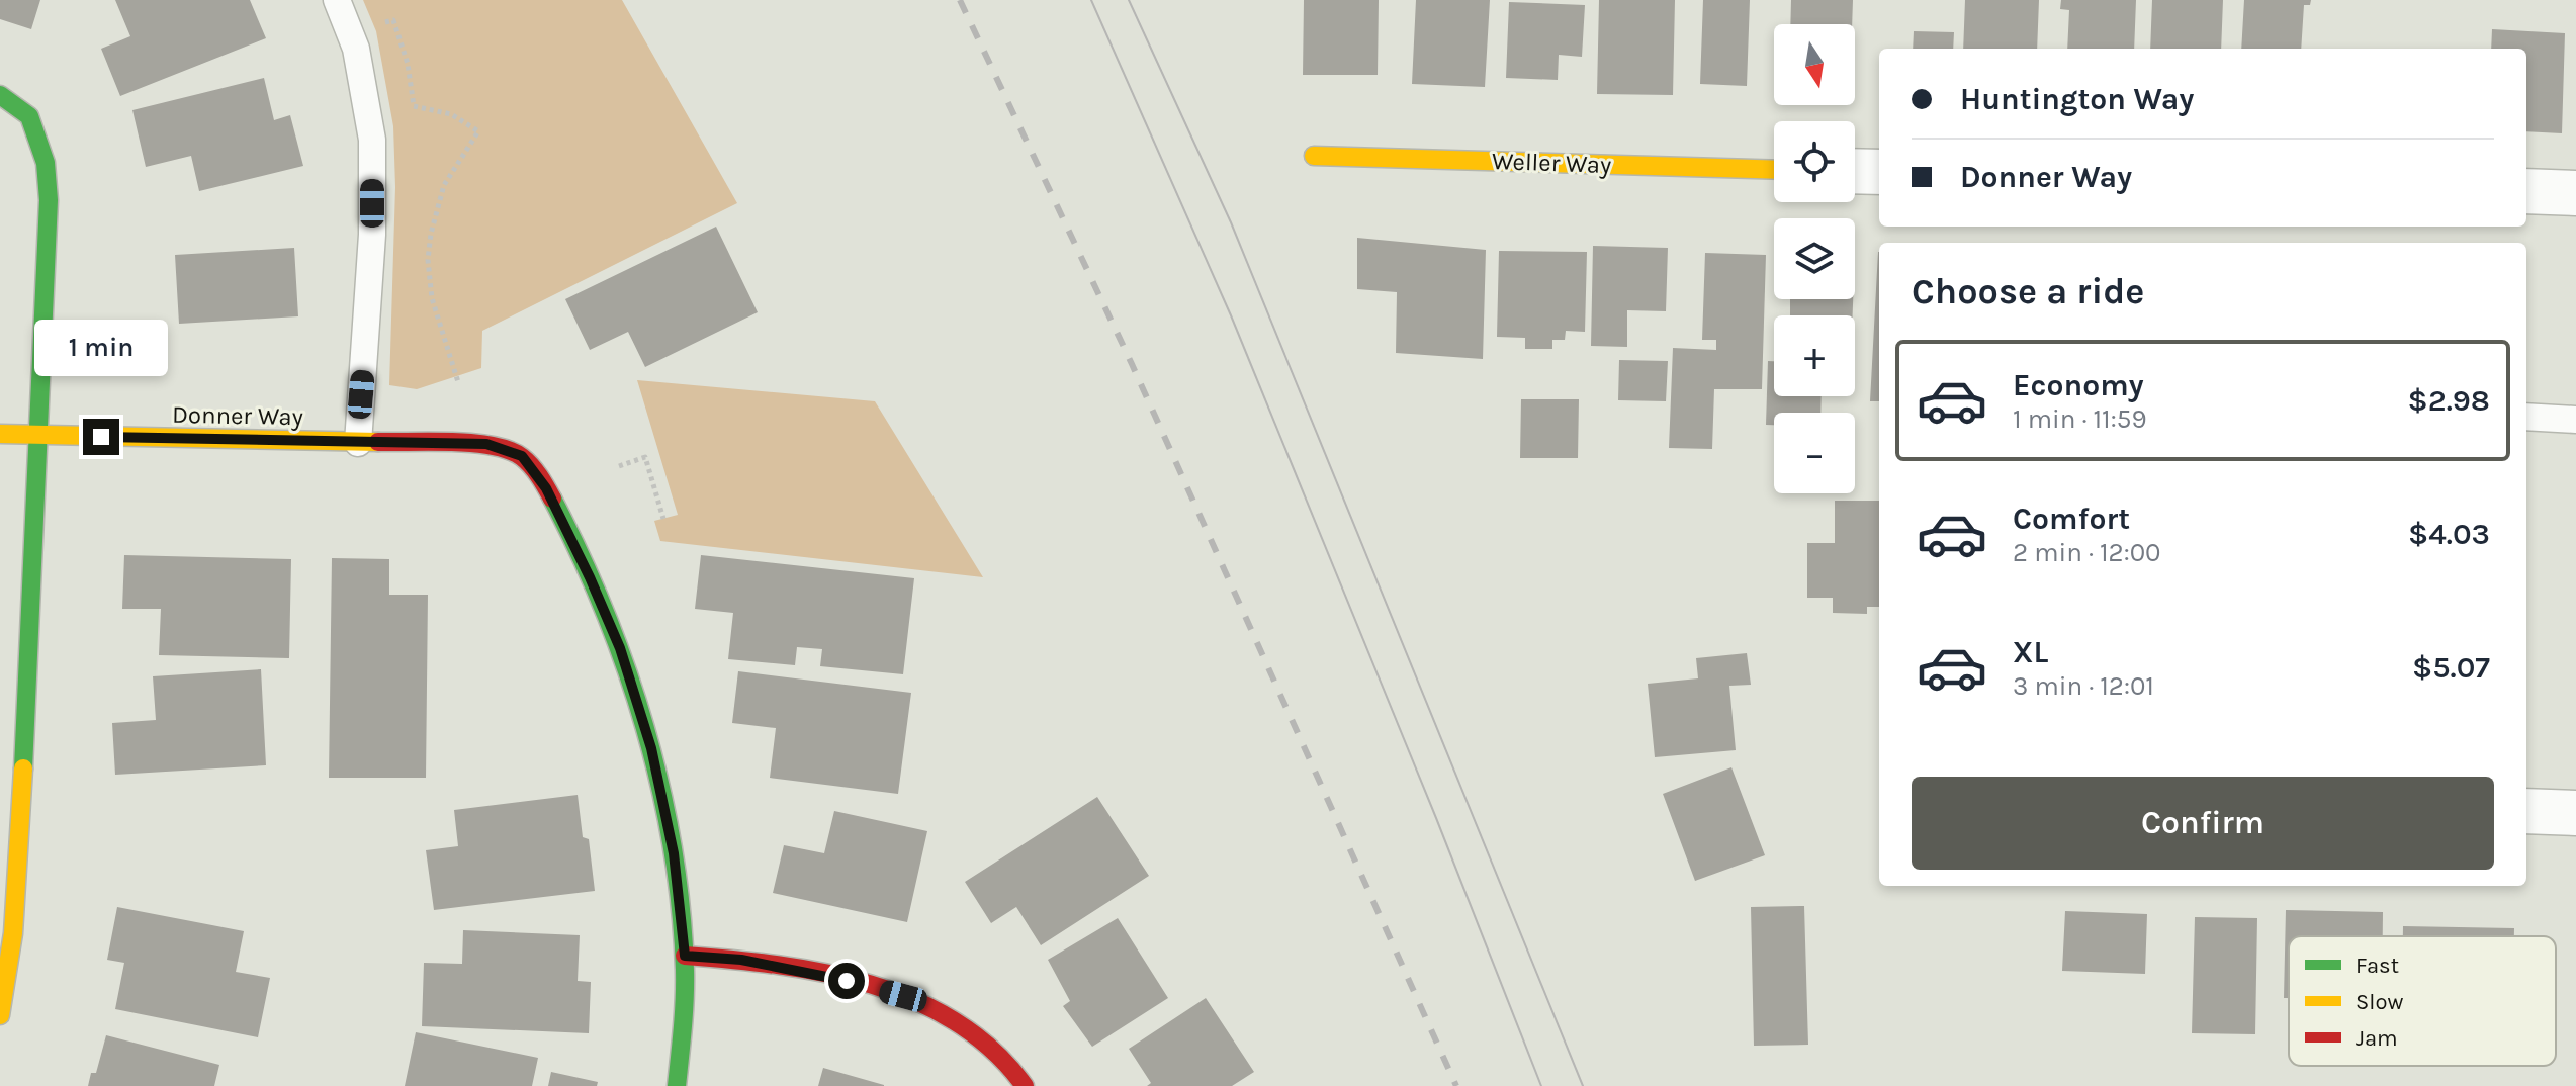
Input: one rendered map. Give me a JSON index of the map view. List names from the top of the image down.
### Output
{
  "streets": {
    "street": ["Weller Way", "Donner Way"]
  },
  "legend": ["Fast", "Slow", "Jam"],
  "north": "bottom",
  "page": {
    "map_buttons": ["+", "−"],
    "banner": ["Huntington Way", "Donner Way"],
    "heading": "Choose a ride",
    "bubble": "1 min",
    "list": [
      {
        "name": "Economy",
        "note": "1 min · 11:59",
        "value": "$2.98"
      },
      {
        "name": "Comfort",
        "note": "2 min · 12:00",
        "value": "$4.03"
      },
      {
        "name": "XL",
        "note": "3 min · 12:01",
        "value": "$5.07"
      }
    ],
    "buttons": "Confirm"
  }
}
